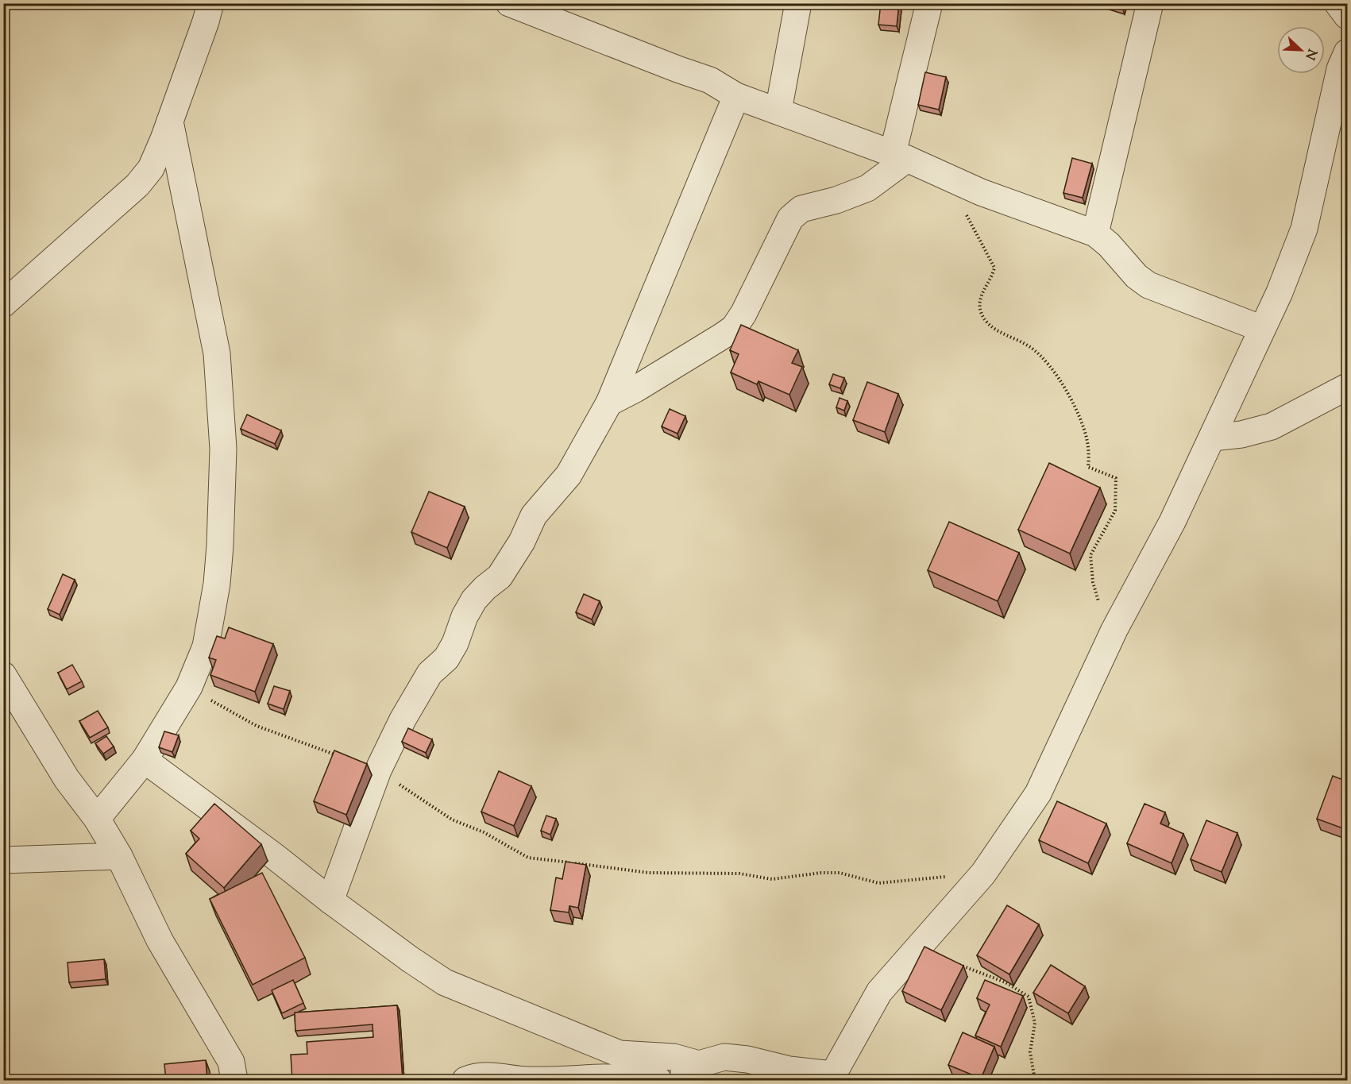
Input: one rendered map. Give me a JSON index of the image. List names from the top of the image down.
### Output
{
  "north": "bottom right"
}
